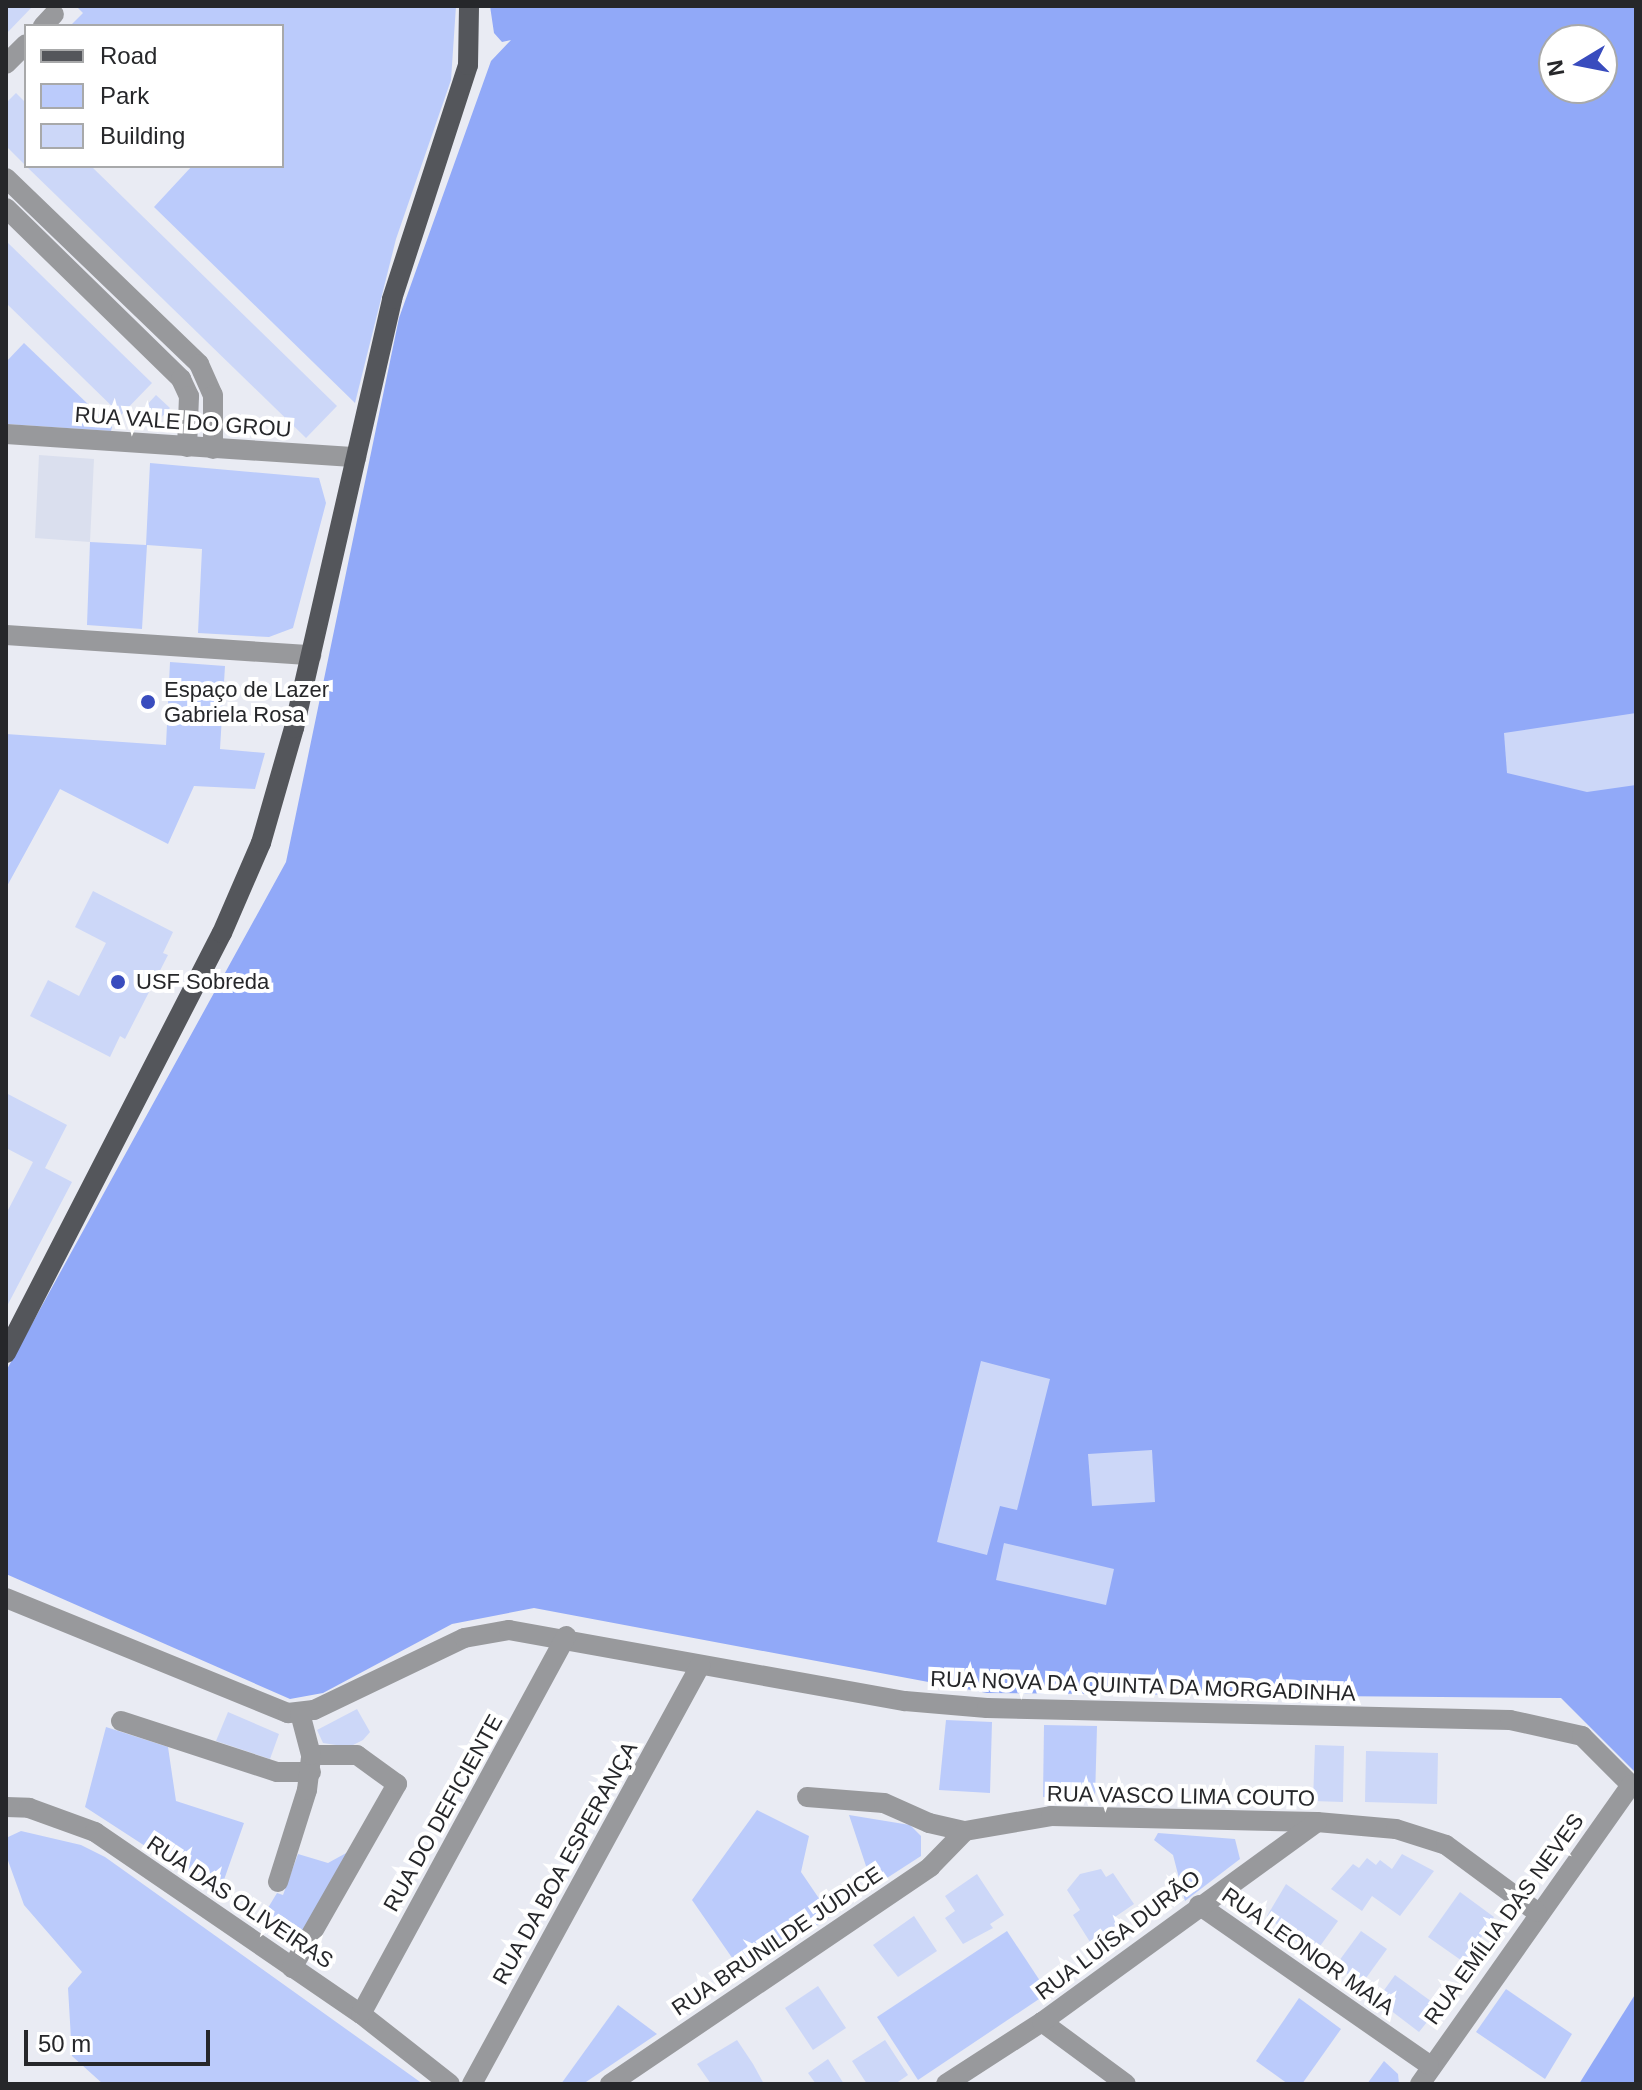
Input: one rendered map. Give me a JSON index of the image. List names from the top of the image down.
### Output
{
  "streets": {
    "street": [
      "RUA VALE DO GROU",
      "RUA NOVA DA QUINTA DA MORGADINHA",
      "RUA VASCO LIMA COUTO",
      "RUA DO DEFICIENTE",
      "RUA DA BOA ESPERANÇA",
      "RUA DAS OLIVEIRAS",
      "RUA EMÍLIA DAS NEVES",
      "RUA LUÍSA DURÃO",
      "RUA BRUNILDE JÚDICE",
      "RUA LEONOR MAIA"
    ]
  },
  "crossings": [
    ["RUA NOVA DA QUINTA DA MORGADINHA", "RUA DO DEFICIENTE"],
    ["RUA NOVA DA QUINTA DA MORGADINHA", "RUA DA BOA ESPERANÇA"],
    ["RUA NOVA DA QUINTA DA MORGADINHA", "RUA EMÍLIA DAS NEVES"],
    ["RUA VASCO LIMA COUTO", "RUA EMÍLIA DAS NEVES"],
    ["RUA VASCO LIMA COUTO", "RUA LUÍSA DURÃO"],
    ["RUA VASCO LIMA COUTO", "RUA BRUNILDE JÚDICE"],
    ["RUA DO DEFICIENTE", "RUA DAS OLIVEIRAS"],
    ["RUA DA BOA ESPERANÇA", "RUA DAS OLIVEIRAS"],
    ["RUA EMÍLIA DAS NEVES", "RUA LEONOR MAIA"],
    ["RUA LUÍSA DURÃO", "RUA LEONOR MAIA"]
  ],
  "places": ["Espaço de Lazer Gabriela Rosa", "USF Sobreda"],
  "legend": ["Road", "Park", "Building"],
  "scale_bar": "50 m",
  "north": "left"
}
